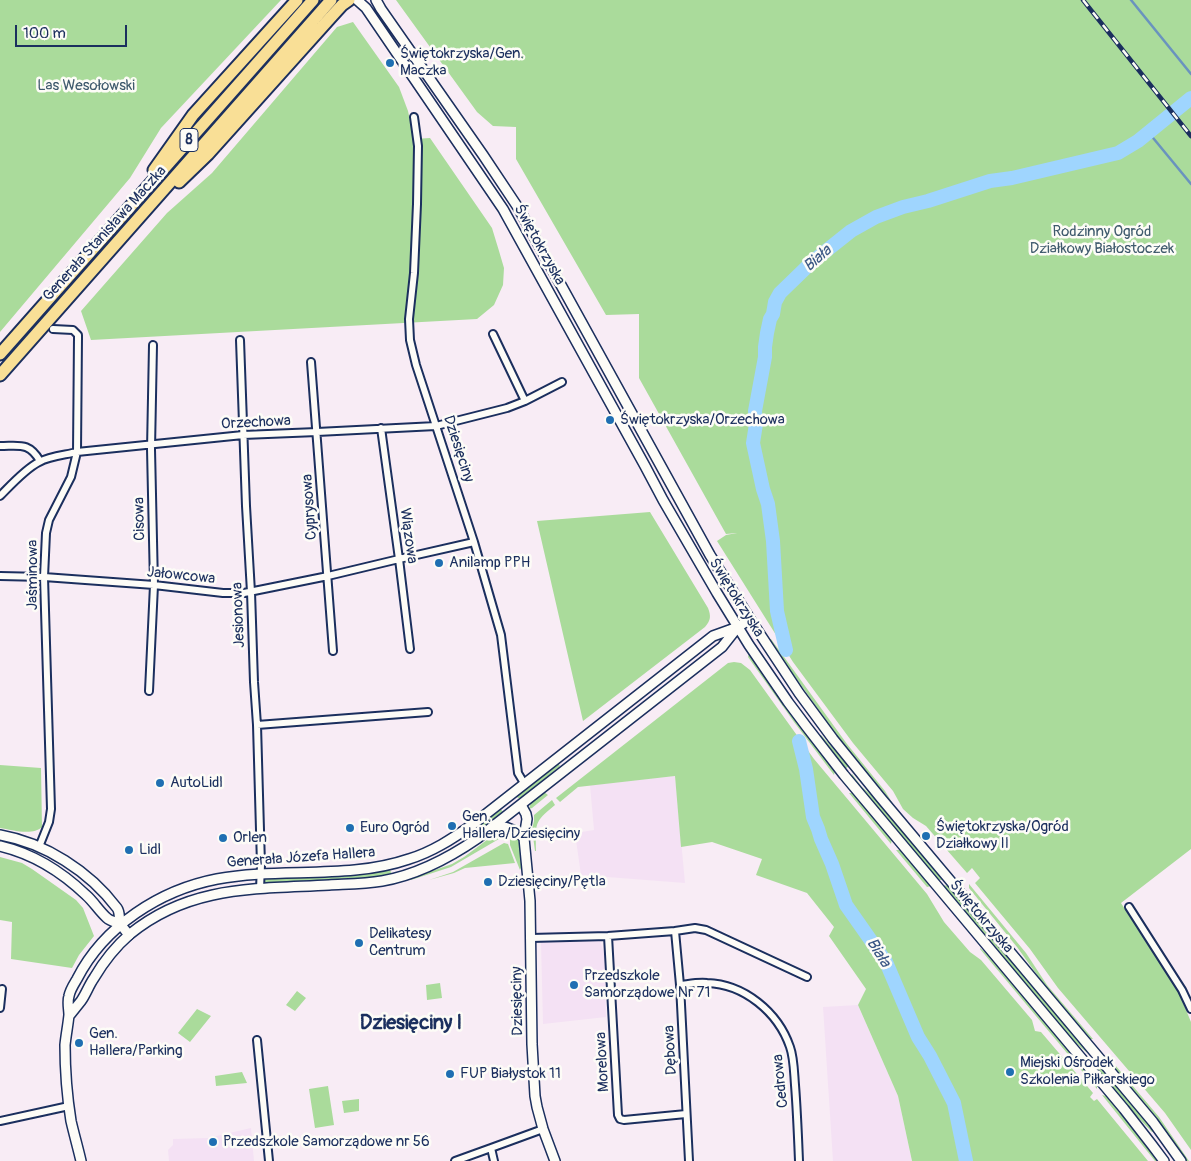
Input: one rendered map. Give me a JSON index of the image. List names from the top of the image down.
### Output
{
  "streets": {
    "highway": ["8", "Generała Stanisława Maczka"],
    "main road": ["Świętokrzyska", "Dziesięciny", "Generała Józefa Hallera"],
    "street": [
      "Orzechowa",
      "Cyprysowa",
      "Cisowa",
      "Wiązowa",
      "Jaśminowa",
      "Jałowcowa",
      "Jesionowa",
      "Dębowa",
      "Morelowa",
      "Cedrowa"
    ]
  },
  "crossings": [
    ["Świętokrzyska", "Generała Józefa Hallera"],
    ["Orzechowa", "Dziesięciny"],
    ["Orzechowa", "Cyprysowa"],
    ["Orzechowa", "Cisowa"],
    ["Orzechowa", "Wiązowa"],
    ["Orzechowa", "Jaśminowa"],
    ["Orzechowa", "Jesionowa"],
    ["Dziesięciny", "Jałowcowa"],
    ["Dziesięciny", "Generała Józefa Hallera"],
    ["Cyprysowa", "Jałowcowa"],
    ["Cisowa", "Jałowcowa"],
    ["Wiązowa", "Jałowcowa"],
    ["Jaśminowa", "Jałowcowa"],
    ["Jałowcowa", "Jesionowa"],
    ["Jesionowa", "Generała Józefa Hallera"],
    ["Dębowa", "Morelowa"],
    ["Dębowa", "Cedrowa"]
  ],
  "districts": ["Dziesięciny I"],
  "water": ["Biała"],
  "parks": ["Las Wesołowski", "Rodzinny Ogród Działkowy Białostoczek"],
  "places": [
    "Świętokrzyska/Gen. Maczka",
    "Świętokrzyska/Orzechowa",
    "Anilamp PPH",
    "AutoLidl",
    "Gen. Hallera/Dziesięciny",
    "Euro Ogród",
    "Świętokrzyska/Ogród Działkowy II",
    "Orlen",
    "Lidl",
    "Dziesięciny/Pętla",
    "Delikatesy Centrum",
    "Przedszkole Samorządowe Nr 71",
    "Gen. Hallera/Parking",
    "Miejski Ośrodek Szkolenia Piłkarskiego",
    "FUP Białystok 11",
    "Przedszkole Samorządowe nr 56"
  ],
  "scale_bar": "100 m"
}
